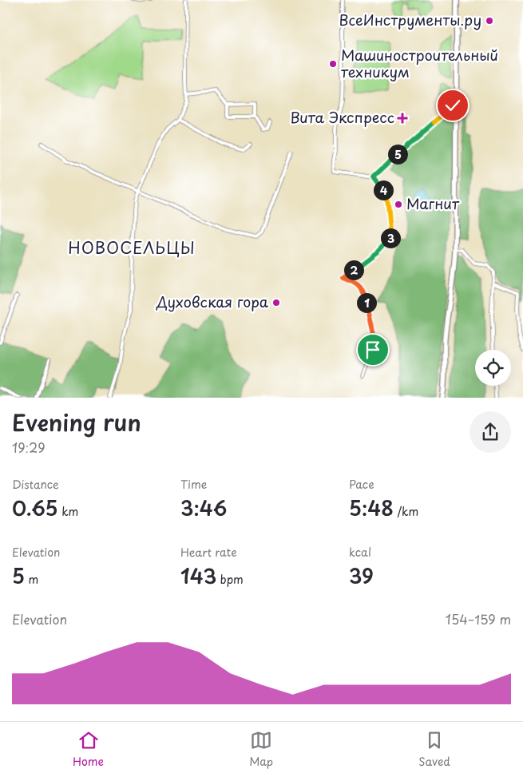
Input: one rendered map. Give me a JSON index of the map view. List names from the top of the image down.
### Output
{
  "districts": ["НОВОСЕЛЬЦЫ"],
  "places": {
    "other": [
      "ВсеИнструменты.ру",
      "Машиностроительный техникум",
      "Магнит",
      "Духовская гора"
    ],
    "health": ["Вита Экспресс"]
  },
  "page": {
    "pins": [
      "5",
      "4",
      "3",
      "2",
      "1"
    ],
    "heading": ["Evening run", "19:29"],
    "stats": [
      ["Distance", "0.65 km"],
      ["Time", "3:46"],
      ["Pace", "5:48 /km"],
      ["Elevation", "5 m"],
      ["Heart rate", "143 bpm"],
      ["kcal", "39"]
    ],
    "chart": ["Elevation", "154–159 m"],
    "tabs": ["Home", "Map", "Saved"]
  }
}
